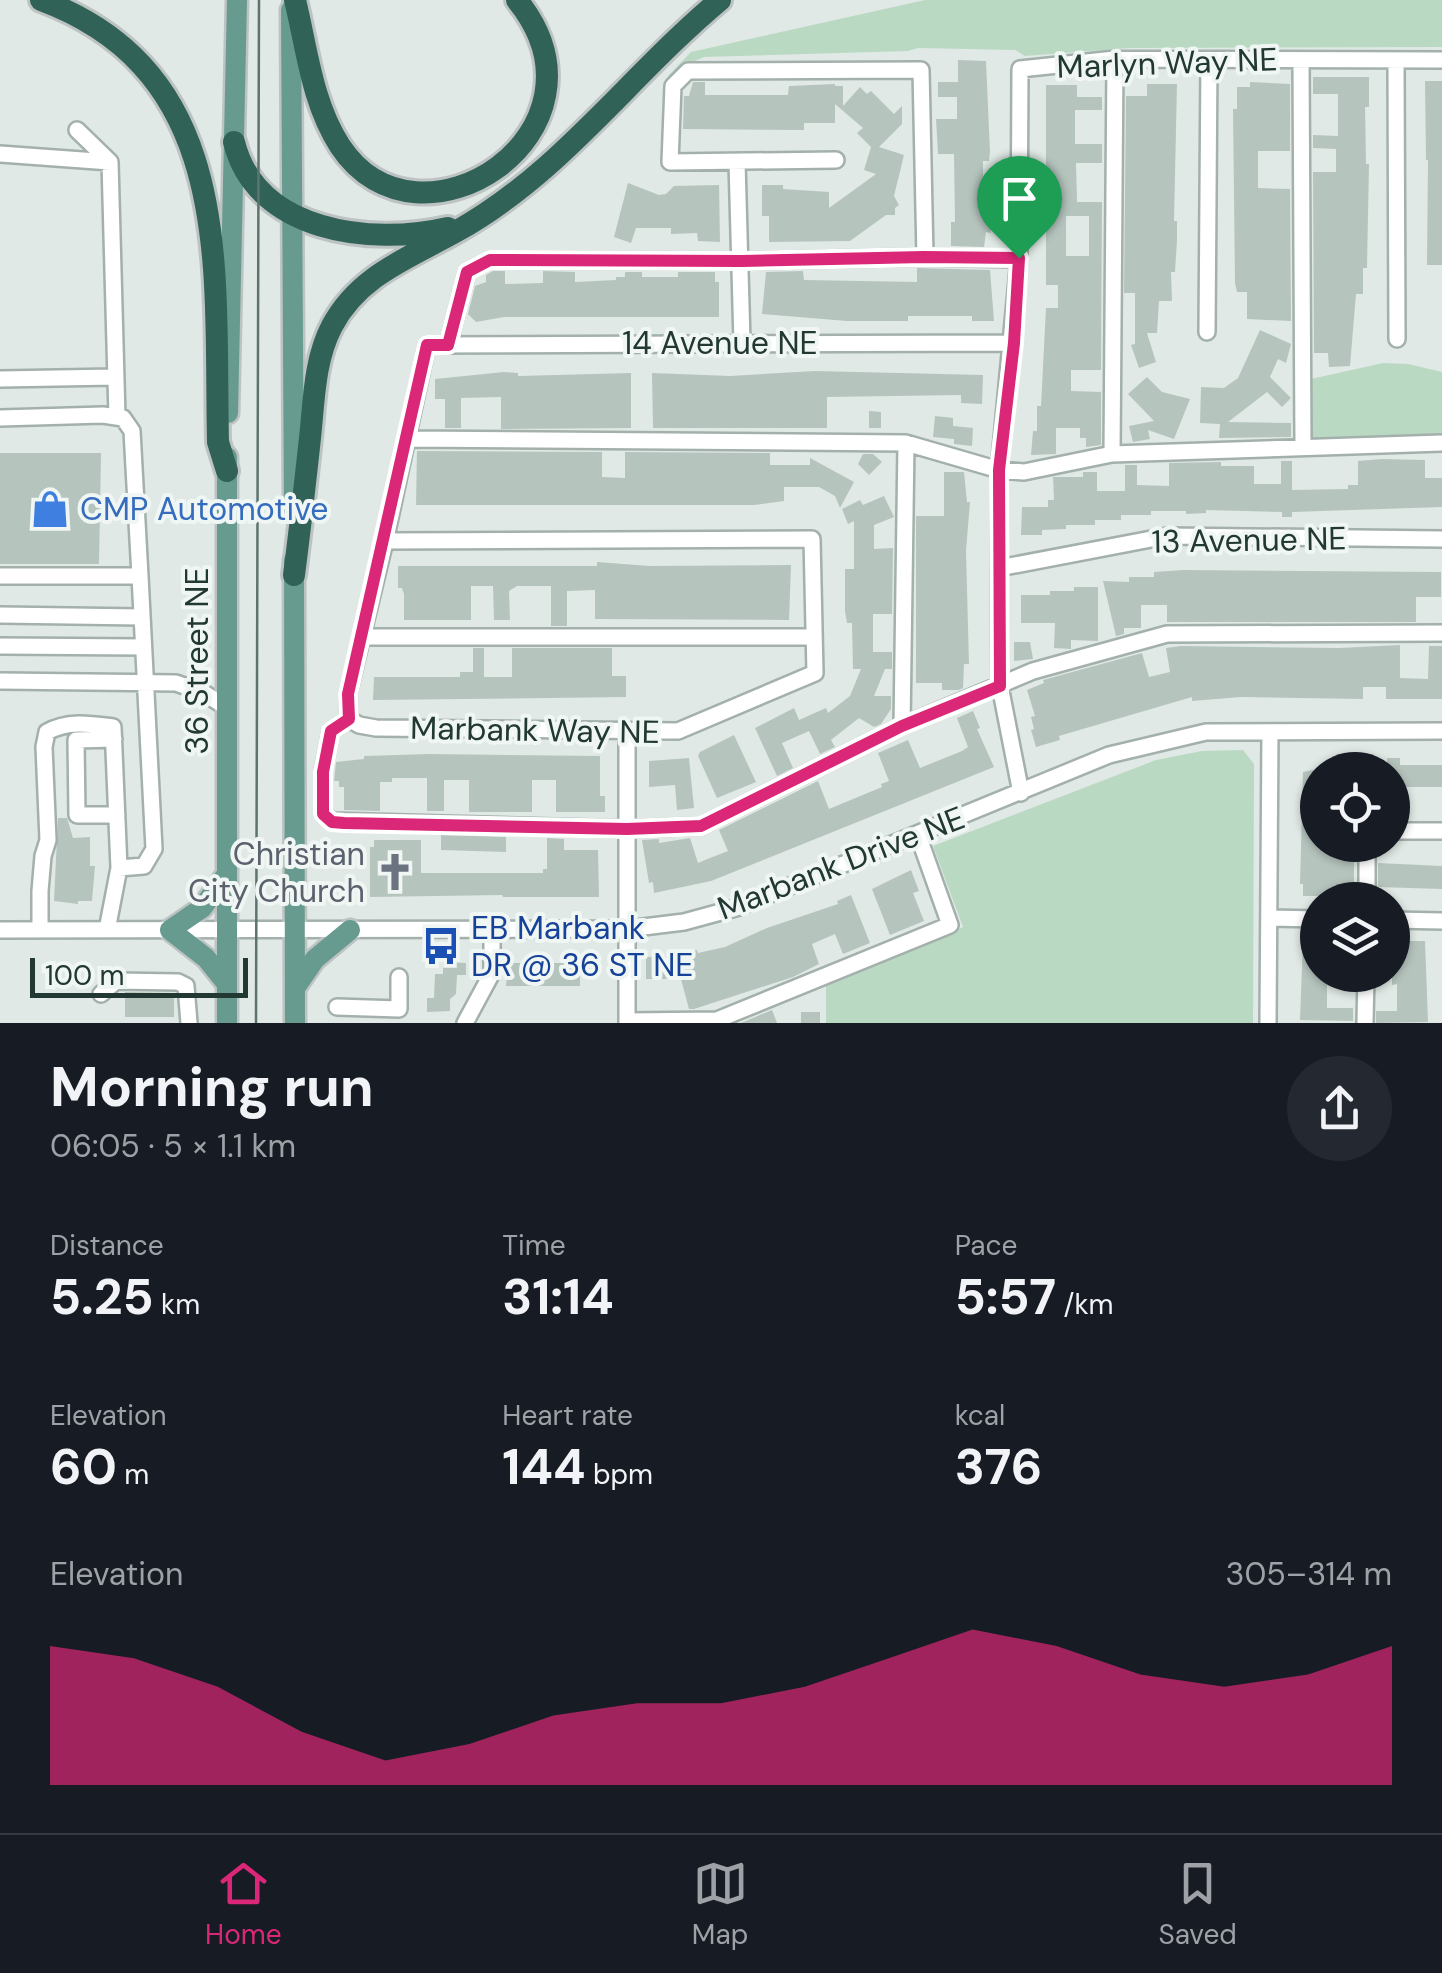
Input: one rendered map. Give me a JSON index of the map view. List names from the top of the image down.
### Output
{
  "streets": {
    "main road": ["36 Street NE"],
    "street": [
      "Marlyn Way NE",
      "14 Avenue NE",
      "13 Avenue NE",
      "Marbank Way NE",
      "Marbank Drive NE"
    ]
  },
  "crossings": [
    ["Marlyn Way NE", "14 Avenue NE"],
    ["Marlyn Way NE", "13 Avenue NE"],
    ["Marlyn Way NE", "Marbank Drive NE"],
    ["36 Street NE", "Marbank Drive NE"]
  ],
  "places": {
    "shop": ["CMP Automotive"],
    "church": ["Christian City Church"],
    "bus stop": ["EB Marbank DR @ 36 ST NE"]
  },
  "scale_bar": "100 m",
  "page": {
    "scale": "100 m",
    "heading": ["Morning run", "06:05 · 5 × 1.1 km"],
    "stats": [
      ["Distance", "5.25 km"],
      ["Time", "31:14"],
      ["Pace", "5:57 /km"],
      ["Elevation", "60 m"],
      ["Heart rate", "144 bpm"],
      ["kcal", "376"]
    ],
    "chart": ["Elevation", "305–314 m"],
    "tabs": ["Home", "Map", "Saved"]
  }
}
